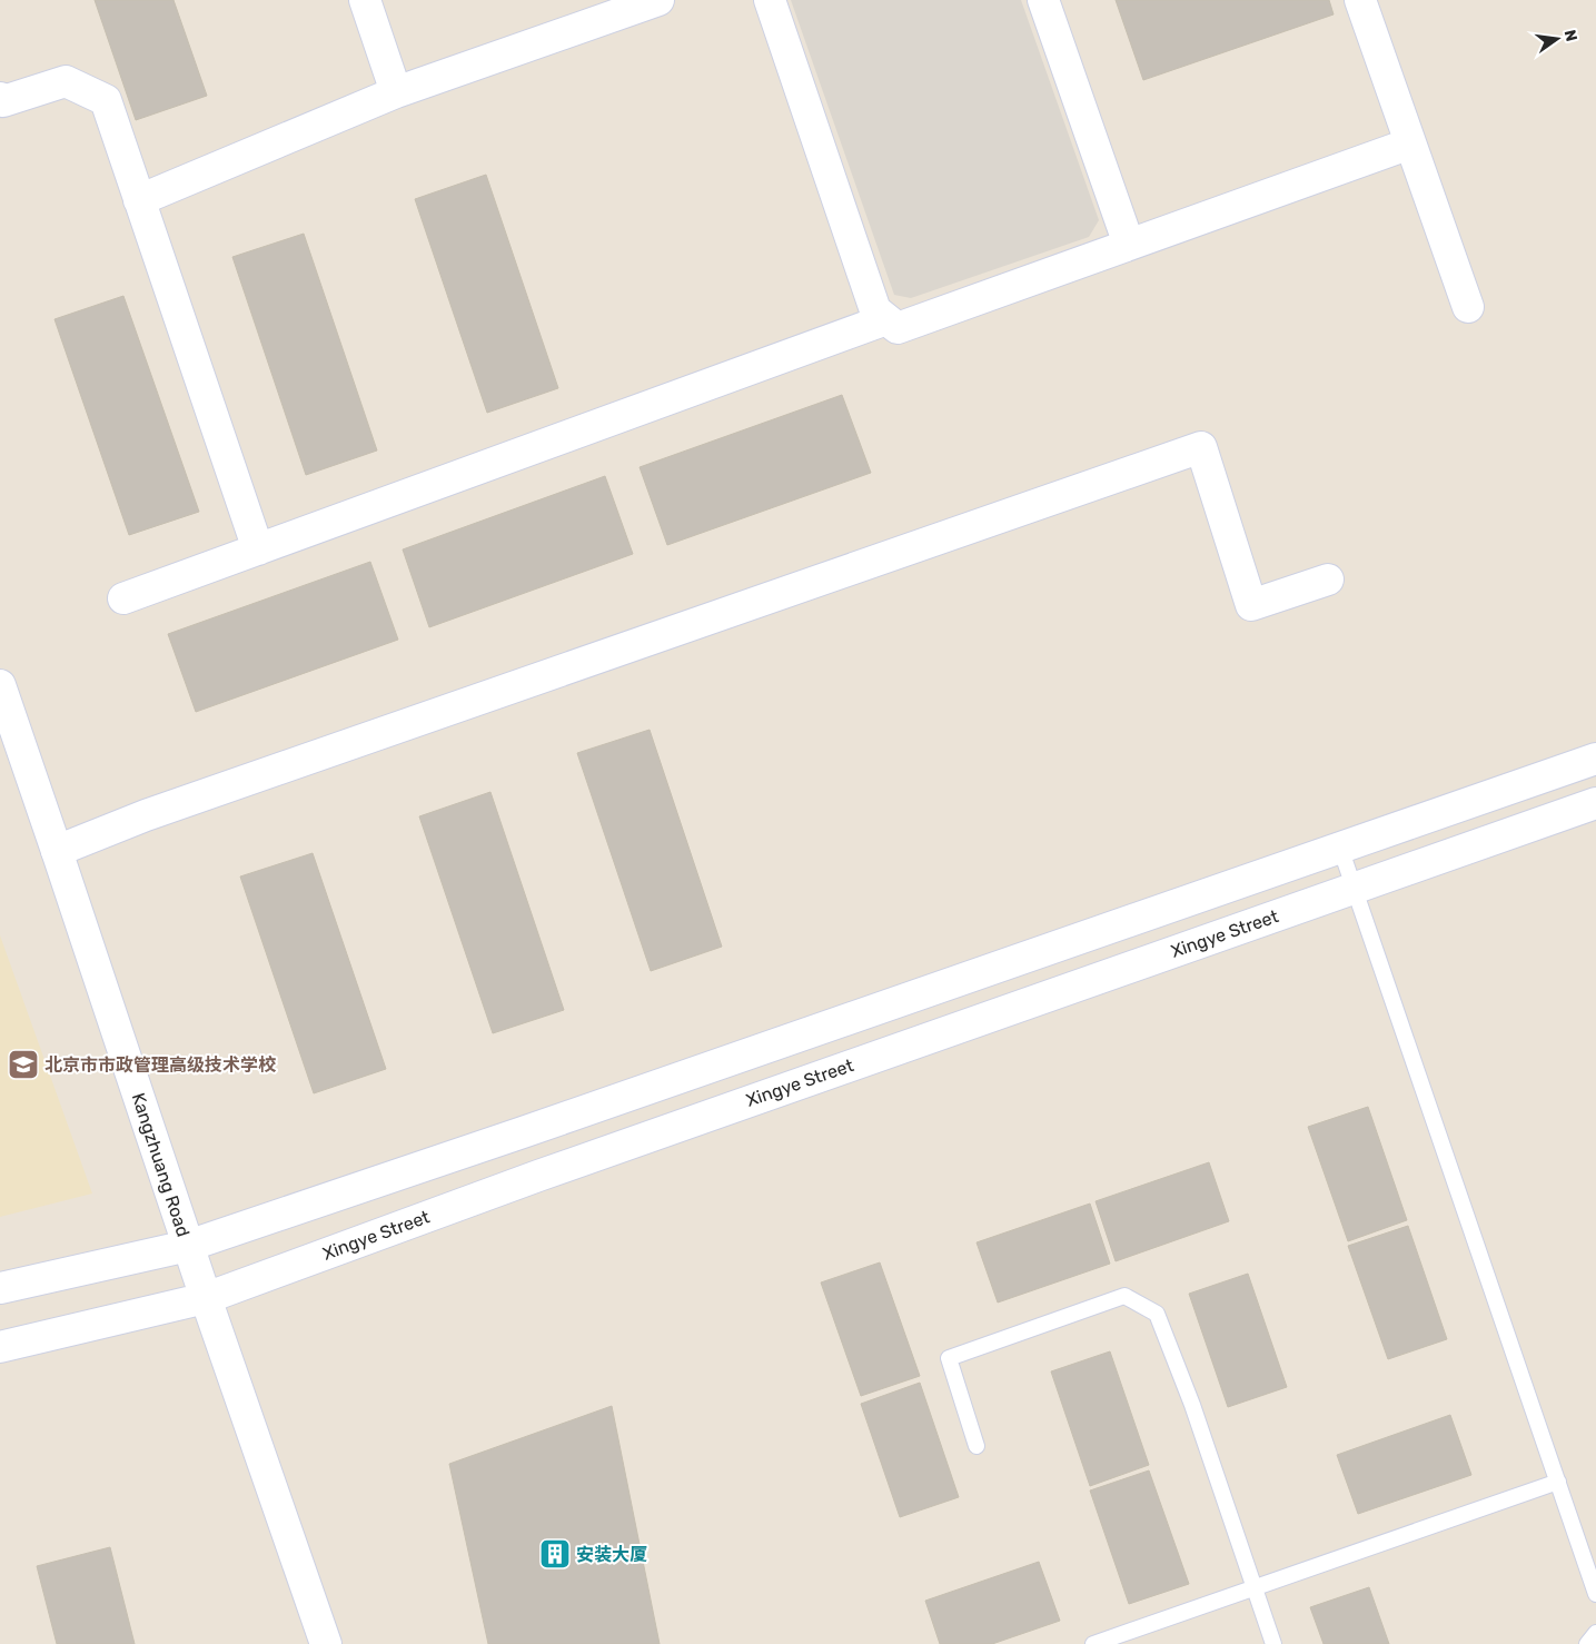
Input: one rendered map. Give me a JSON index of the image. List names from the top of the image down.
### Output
{
  "streets": {
    "street": ["Xingye Street", "Kangzhuang Road"]
  },
  "crossings": [
    ["Xingye Street", "Kangzhuang Road"]
  ],
  "places": {
    "school or university": ["北京市市政管理高级技术学校"],
    "building": ["安装大厦"]
  },
  "north": "right"
}
